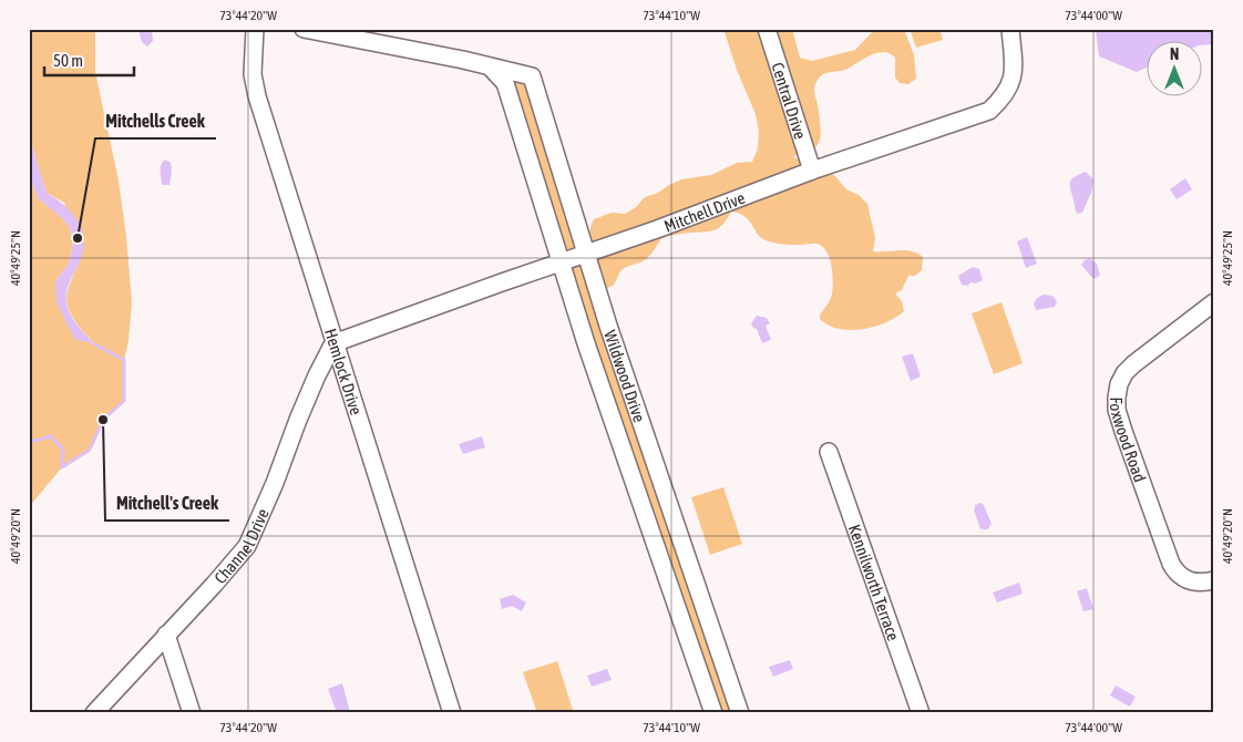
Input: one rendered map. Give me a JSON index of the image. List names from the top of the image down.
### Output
{
  "streets": {
    "street": [
      "Central Drive",
      "Mitchell Drive",
      "Hemlock Drive",
      "Wildwood Drive",
      "Foxwood Road",
      "Channel Drive",
      "Kennilworth Terrace"
    ]
  },
  "crossings": [
    ["Central Drive", "Mitchell Drive"],
    ["Mitchell Drive", "Hemlock Drive"],
    ["Mitchell Drive", "Wildwood Drive"],
    ["Mitchell Drive", "Channel Drive"],
    ["Hemlock Drive", "Channel Drive"]
  ],
  "places": ["Mitchells Creek", "Mitchell's Creek"],
  "scale_bar": "50 m",
  "north": "top",
  "coordinates": [
    "73°44'20\"W",
    "73°44'10\"W",
    "73°44'00\"W",
    "40°49'25\"N",
    "40°49'20\"N"
  ]
}
